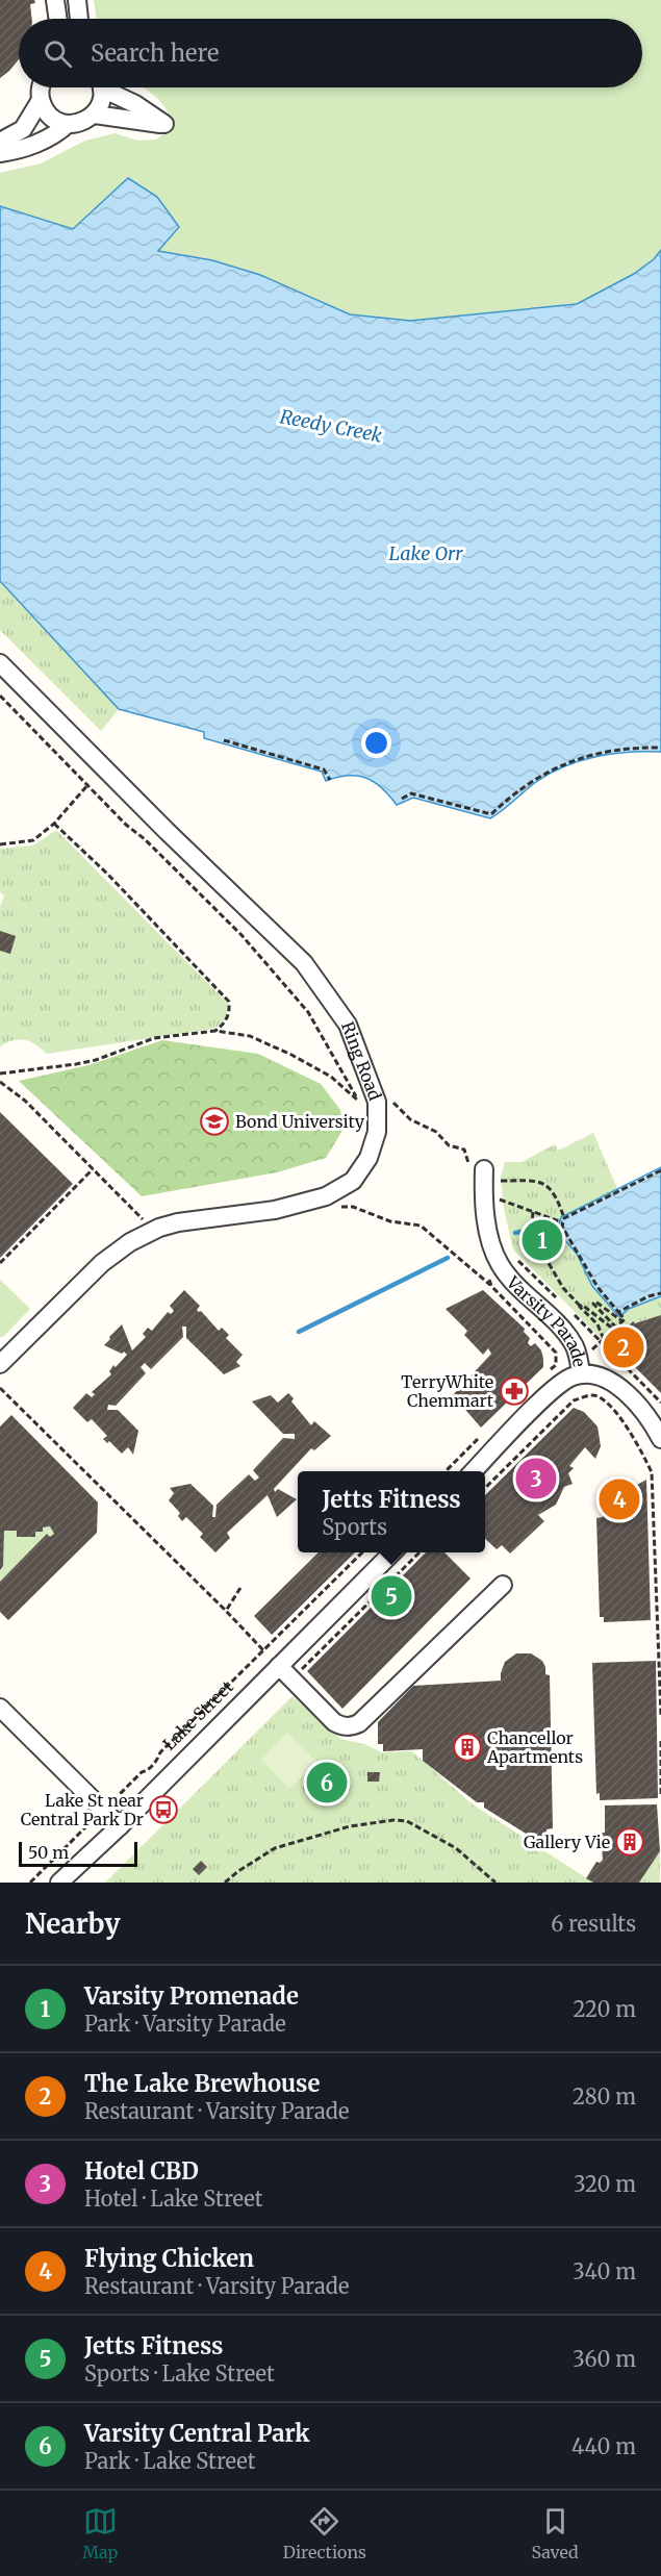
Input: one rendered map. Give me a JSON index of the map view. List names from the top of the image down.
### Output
{
  "streets": {
    "street": ["Ring Road", "Varsity Parade", "Lake Street"]
  },
  "water": ["Reedy Creek", "Lake Orr"],
  "places": {
    "school or university": ["Bond University"],
    "pharmacy": ["TerryWhite Chemmart"],
    "building": ["Chancellor Apartments", "Gallery Vie"],
    "bus stop": ["Lake St near Central Park Dr"]
  },
  "scale_bar": "50 m",
  "page": {
    "search": "Search here",
    "pins": [
      "1",
      "2",
      "3",
      "4",
      "5",
      "6"
    ],
    "popup": ["Jetts Fitness", "Sports"],
    "scale": "50 m",
    "heading": ["Nearby", "6 results"],
    "list": [
      {
        "mark": "1",
        "name": "Varsity Promenade",
        "note": "Park · Varsity Parade",
        "value": "220 m"
      },
      {
        "mark": "2",
        "name": "The Lake Brewhouse",
        "note": "Restaurant · Varsity Parade",
        "value": "280 m"
      },
      {
        "mark": "3",
        "name": "Hotel CBD",
        "note": "Hotel · Lake Street",
        "value": "320 m"
      },
      {
        "mark": "4",
        "name": "Flying Chicken",
        "note": "Restaurant · Varsity Parade",
        "value": "340 m"
      },
      {
        "mark": "5",
        "name": "Jetts Fitness",
        "note": "Sports · Lake Street",
        "value": "360 m"
      },
      {
        "mark": "6",
        "name": "Varsity Central Park",
        "note": "Park · Lake Street",
        "value": "440 m"
      }
    ],
    "nav": ["Map", "Directions", "Saved"]
  }
}
